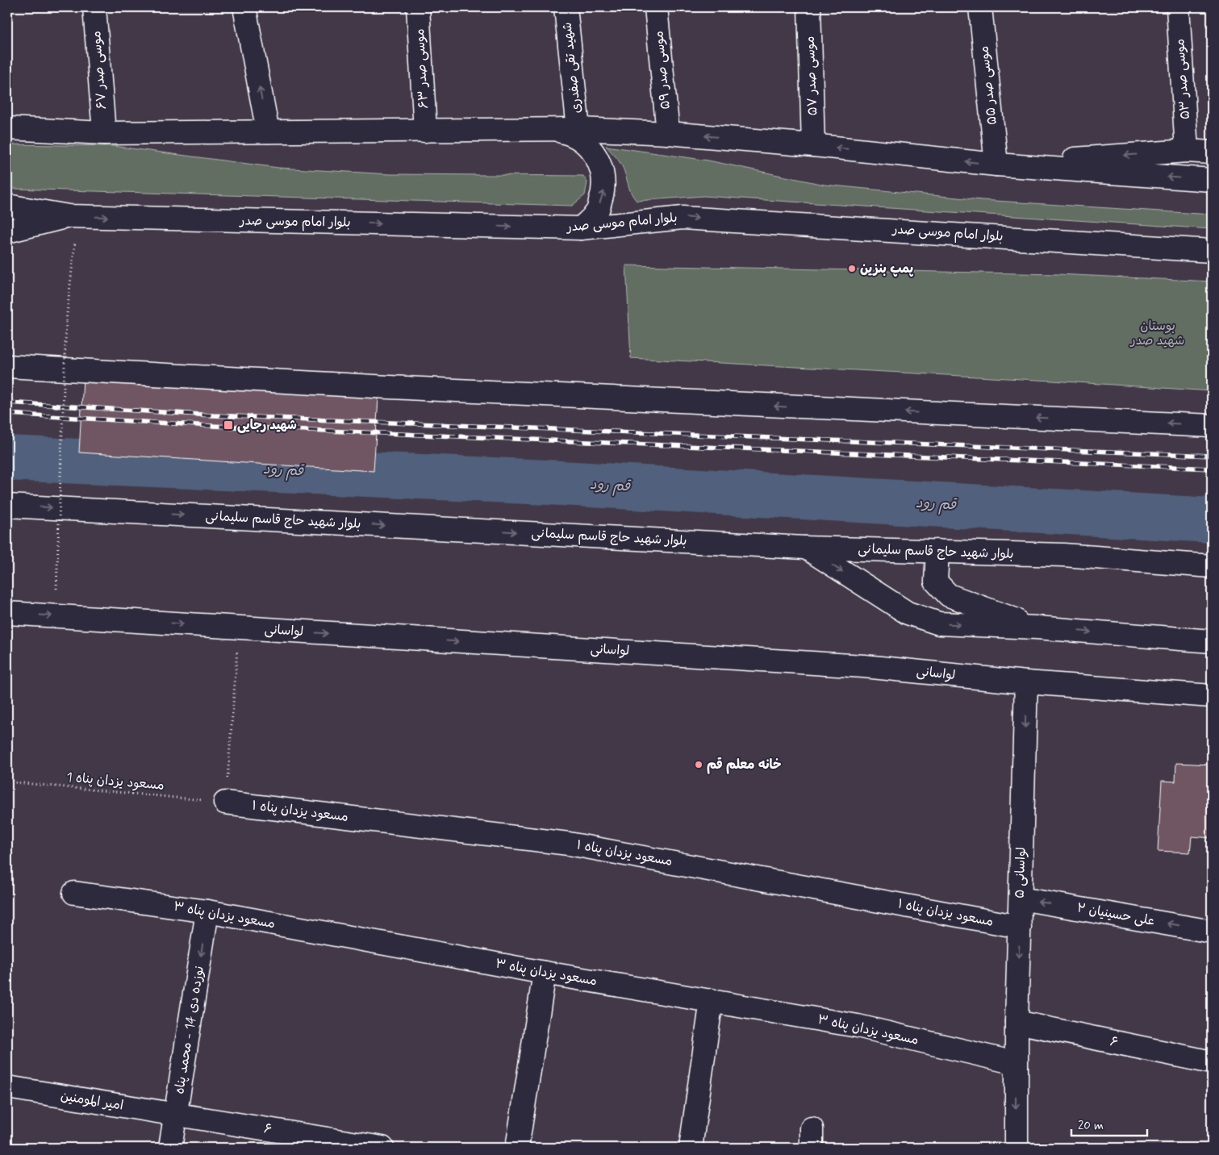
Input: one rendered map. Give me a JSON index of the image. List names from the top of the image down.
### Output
{
  "streets": {
    "main road": [
      "شهید تقی صفدری",
      "موسی صدر ۶۳",
      "موسی صدر ۶۷",
      "موسی صدر ۵۹",
      "موسی صدر ۵۷",
      "موسی صدر ۵۳",
      "موسی صدر ۵۵",
      "بلوار امام موسی صدر",
      "بلوار شهید حاج قاسم سلیمانی",
      "لواسانی",
      "۱ مسعود یزدان پناه",
      "لواسانی ۵",
      "۲ علی حسینیان",
      "۳ مسعود یزدان پناه",
      "نوزده دی 14 - محمد پناه",
      "۶",
      "امیر المومنین"
    ],
    "path": ["1 مسعود یزدان پناه"]
  },
  "crossings": [
    ["لواسانی", "لواسانی ۵"],
    ["1 مسعود یزدان پناه", "۱ مسعود یزدان پناه"],
    ["۱ مسعود یزدان پناه", "لواسانی ۵"],
    ["لواسانی ۵", "۲ علی حسینیان"],
    ["لواسانی ۵", "۳ مسعود یزدان پناه"],
    ["لواسانی ۵", "۶"],
    ["۳ مسعود یزدان پناه", "نوزده دی 14 - محمد پناه"],
    ["نوزده دی 14 - محمد پناه", "۶"],
    ["نوزده دی 14 - محمد پناه", "امیر المومنین"],
    ["۶", "امیر المومنین"]
  ],
  "one_way": [
    "لواسانی",
    "لواسانی ۵",
    "۲ علی حسینیان",
    "نوزده دی 14 - محمد پناه"
  ],
  "water": ["قم رود"],
  "parks": ["بوستان شهید صدر"],
  "places": {
    "other": ["پمپ بنزین", "خانه معلم قم"],
    "transit": ["شهید رجایی"]
  },
  "scale_bar": "20 m"
}
